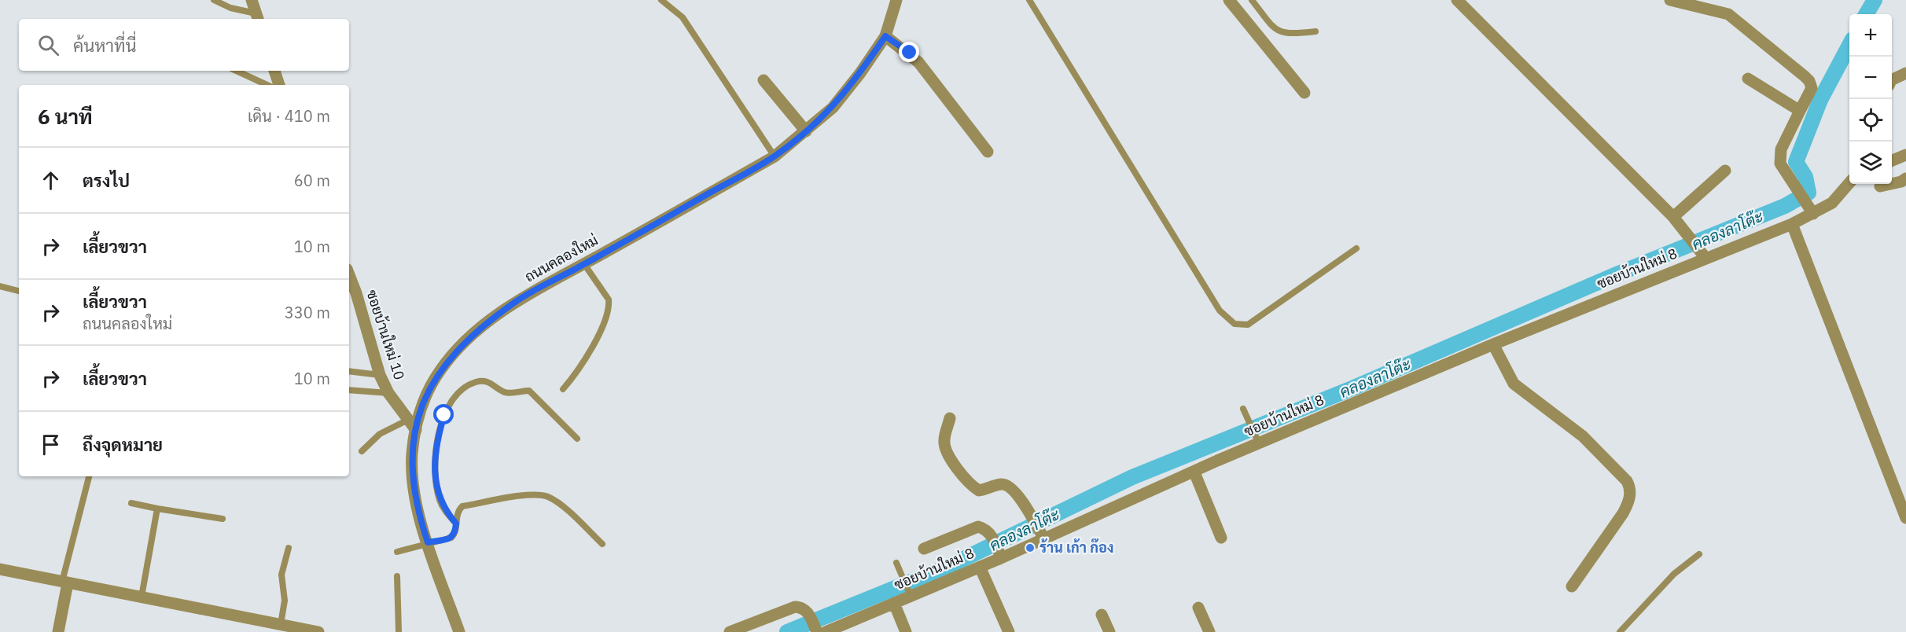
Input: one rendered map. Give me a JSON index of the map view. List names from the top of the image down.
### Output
{
  "streets": {
    "street": ["ถนนคลองใหม่", "ซอยบ้านใหม่ 8", "ซอยบ้านใหม่ 10"]
  },
  "crossings": [
    ["ถนนคลองใหม่", "ซอยบ้านใหม่ 10"]
  ],
  "water": ["คลองลาโต๊ะ"],
  "places": ["ร้าน เก้า ก๊อง"],
  "page": {
    "map_buttons": ["+", "−"],
    "search": "ค้นหาที่นี่",
    "heading": ["6 นาที", "เดิน · 410 m"],
    "list": [
      ["ตรงไป", "60 m"],
      ["เลี้ยวขวา", "10 m"],
      ["เลี้ยวขวา", "ถนนคลองใหม่", "330 m"],
      ["เลี้ยวขวา", "10 m"],
      "ถึงจุดหมาย"
    ]
  }
}
